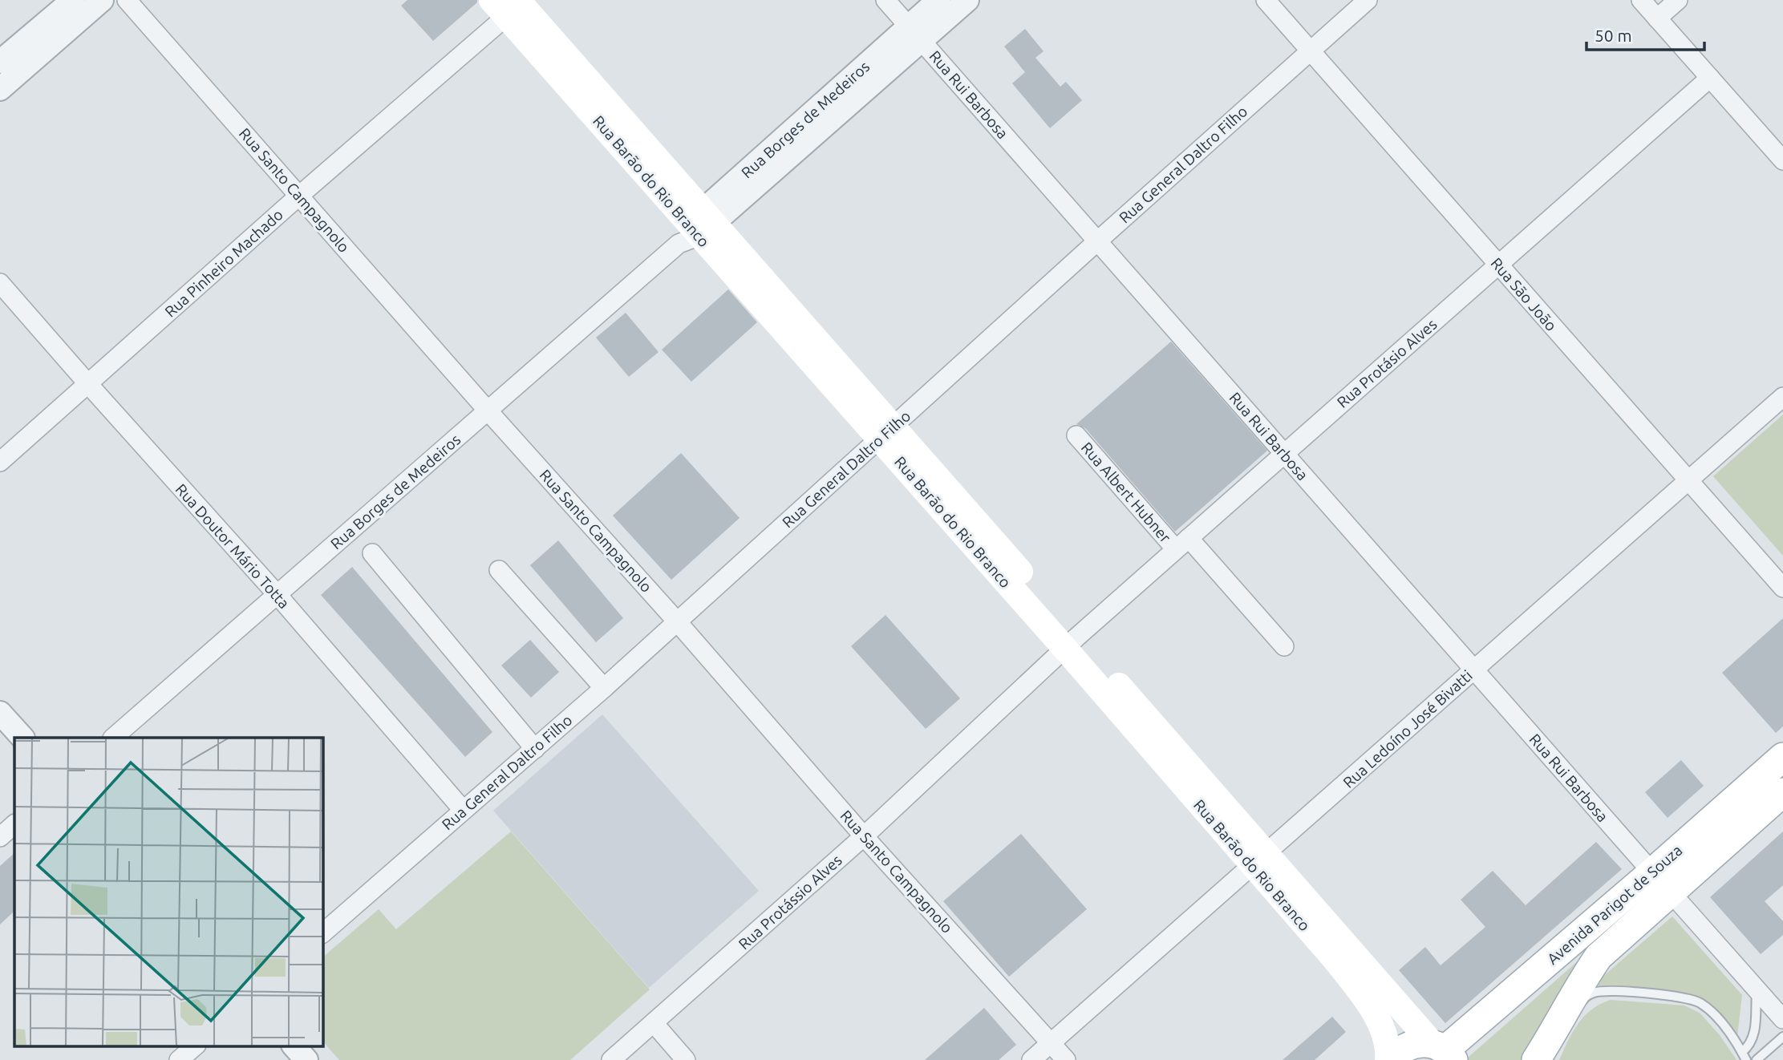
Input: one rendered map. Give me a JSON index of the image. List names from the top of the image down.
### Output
{
  "streets": {
    "main road": ["Rua Barão do Rio Branco", "Avenida Parigot de Souza"],
    "street": [
      "Rua Rui Barbosa",
      "Rua Borges de Medeiros",
      "Rua General Daltro Filho",
      "Rua Santo Campagnolo",
      "Rua Pinheiro Machado",
      "Rua São João",
      "Rua Protásio Alves",
      "Rua Albert Hubner",
      "Rua Doutor Mário Totta",
      "Rua Ledoíno José Bivatti",
      "Rua Protássio Alves"
    ]
  },
  "crossings": [
    ["Rua Rui Barbosa", "Rua General Daltro Filho"],
    ["Rua Rui Barbosa", "Rua Protásio Alves"],
    ["Rua Rui Barbosa", "Rua Ledoíno José Bivatti"],
    ["Rua Rui Barbosa", "Avenida Parigot de Souza"],
    ["Rua Borges de Medeiros", "Rua Barão do Rio Branco"],
    ["Rua Borges de Medeiros", "Rua Santo Campagnolo"],
    ["Rua Borges de Medeiros", "Rua Doutor Mário Totta"],
    ["Rua General Daltro Filho", "Rua Barão do Rio Branco"],
    ["Rua General Daltro Filho", "Rua Santo Campagnolo"],
    ["Rua General Daltro Filho", "Rua São João"],
    ["Rua General Daltro Filho", "Rua Doutor Mário Totta"],
    ["Rua Barão do Rio Branco", "Rua Pinheiro Machado"],
    ["Rua Barão do Rio Branco", "Rua Protásio Alves"],
    ["Rua Barão do Rio Branco", "Rua Ledoíno José Bivatti"],
    ["Rua Barão do Rio Branco", "Rua Protássio Alves"],
    ["Rua Barão do Rio Branco", "Avenida Parigot de Souza"],
    ["Rua Santo Campagnolo", "Rua Pinheiro Machado"],
    ["Rua Santo Campagnolo", "Rua Ledoíno José Bivatti"],
    ["Rua Santo Campagnolo", "Rua Protássio Alves"],
    ["Rua Pinheiro Machado", "Rua Doutor Mário Totta"],
    ["Rua São João", "Rua Protásio Alves"],
    ["Rua São João", "Rua Ledoíno José Bivatti"],
    ["Rua Protásio Alves", "Rua Albert Hubner"],
    ["Rua Protásio Alves", "Rua Protássio Alves"]
  ],
  "scale_bar": "50 m"
}
